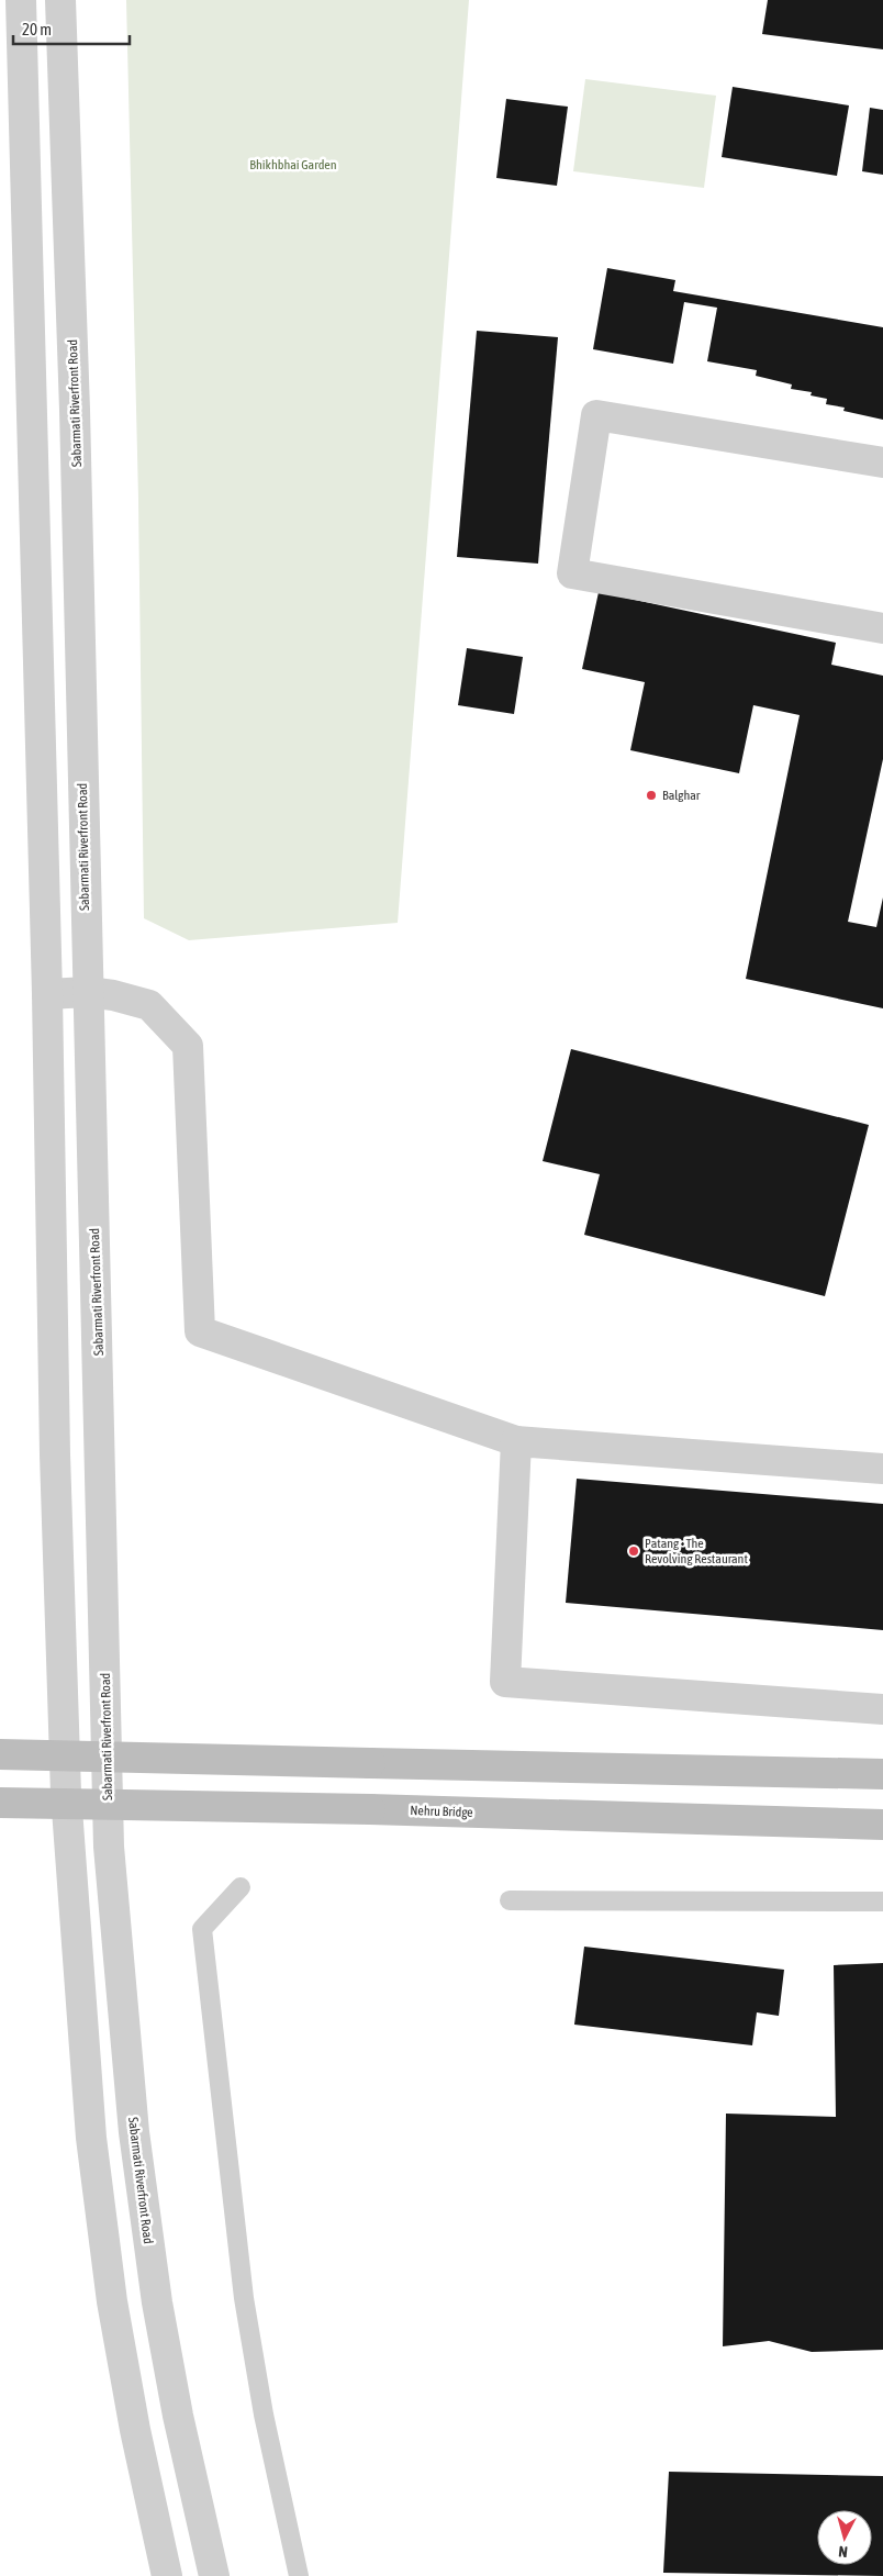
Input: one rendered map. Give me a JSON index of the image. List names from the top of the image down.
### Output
{
  "streets": {
    "main road": ["Nehru Bridge"],
    "street": ["Sabarmati Riverfront Road"]
  },
  "parks": ["Bhikhbhai Garden"],
  "places": ["Balghar", "Patang - The Revolving Restaurant"],
  "scale_bar": "20 m",
  "north": "bottom"
}
